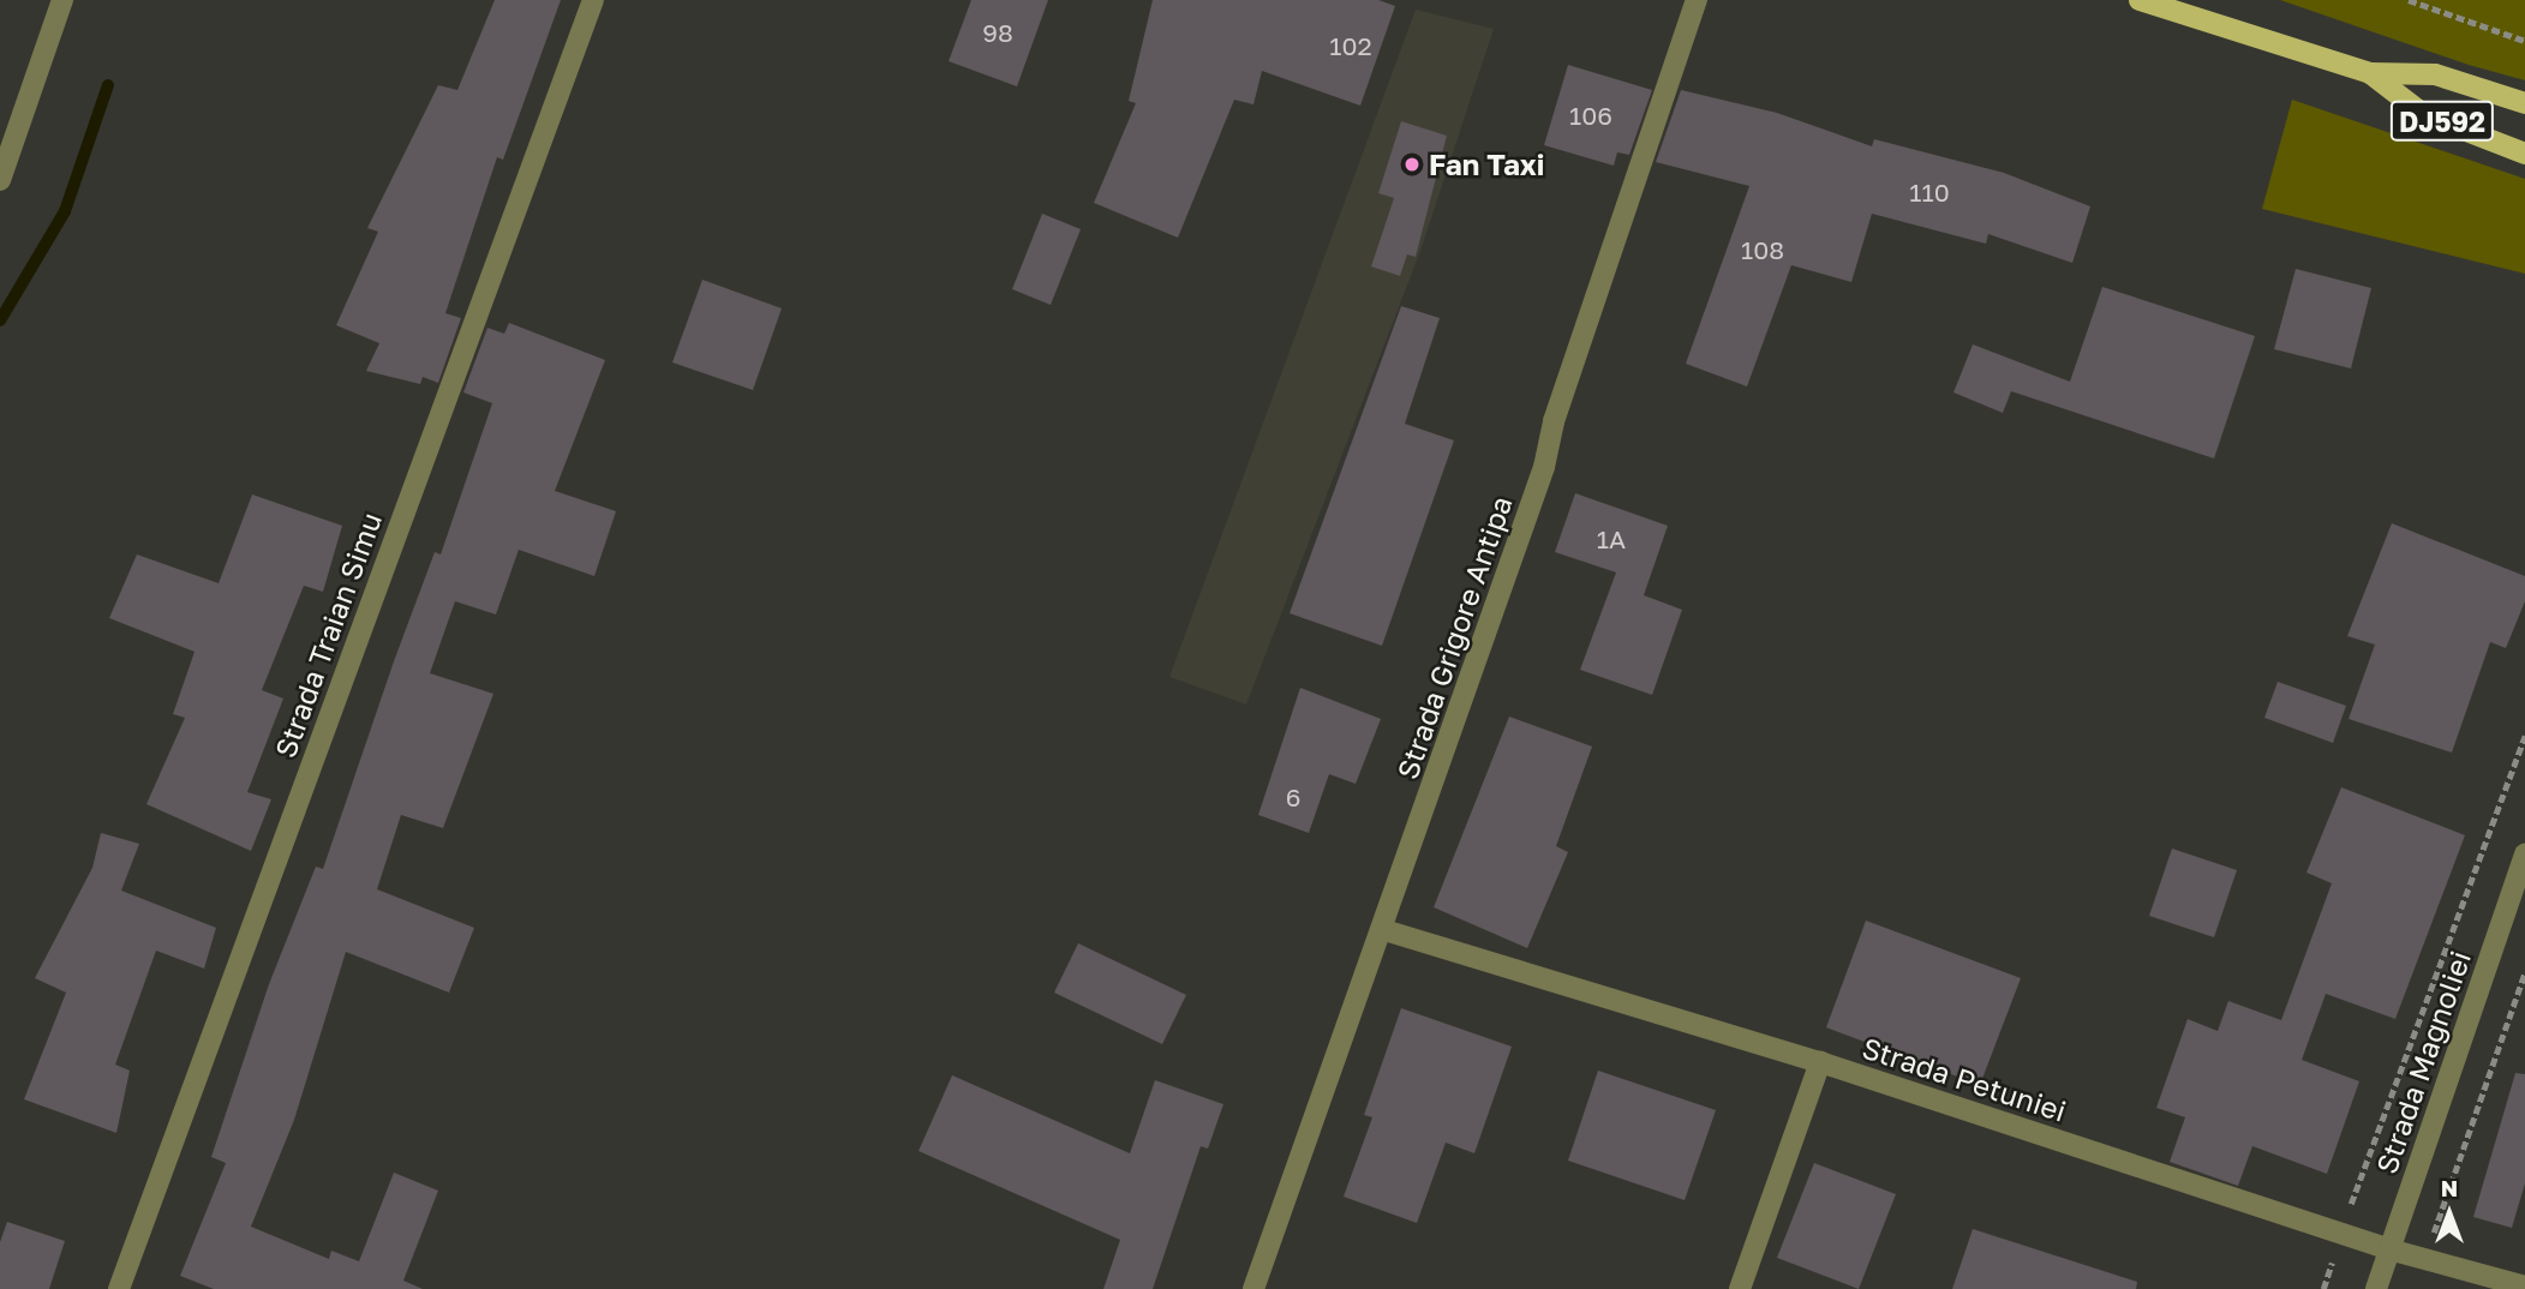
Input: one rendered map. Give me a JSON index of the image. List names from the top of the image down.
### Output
{
  "streets": {
    "main road": ["DJ592"],
    "street": [
      "Strada Traian Simu",
      "Strada Grigore Antipa",
      "Strada Magnoliei",
      "Strada Petuniei"
    ]
  },
  "crossings": [
    ["Strada Grigore Antipa", "Strada Petuniei"],
    ["Strada Magnoliei", "Strada Petuniei"]
  ],
  "places": ["Fan Taxi"],
  "house_numbers": [
    "98",
    "102",
    "106",
    "110",
    "108",
    "1A",
    "6"
  ],
  "north": "top"
}
